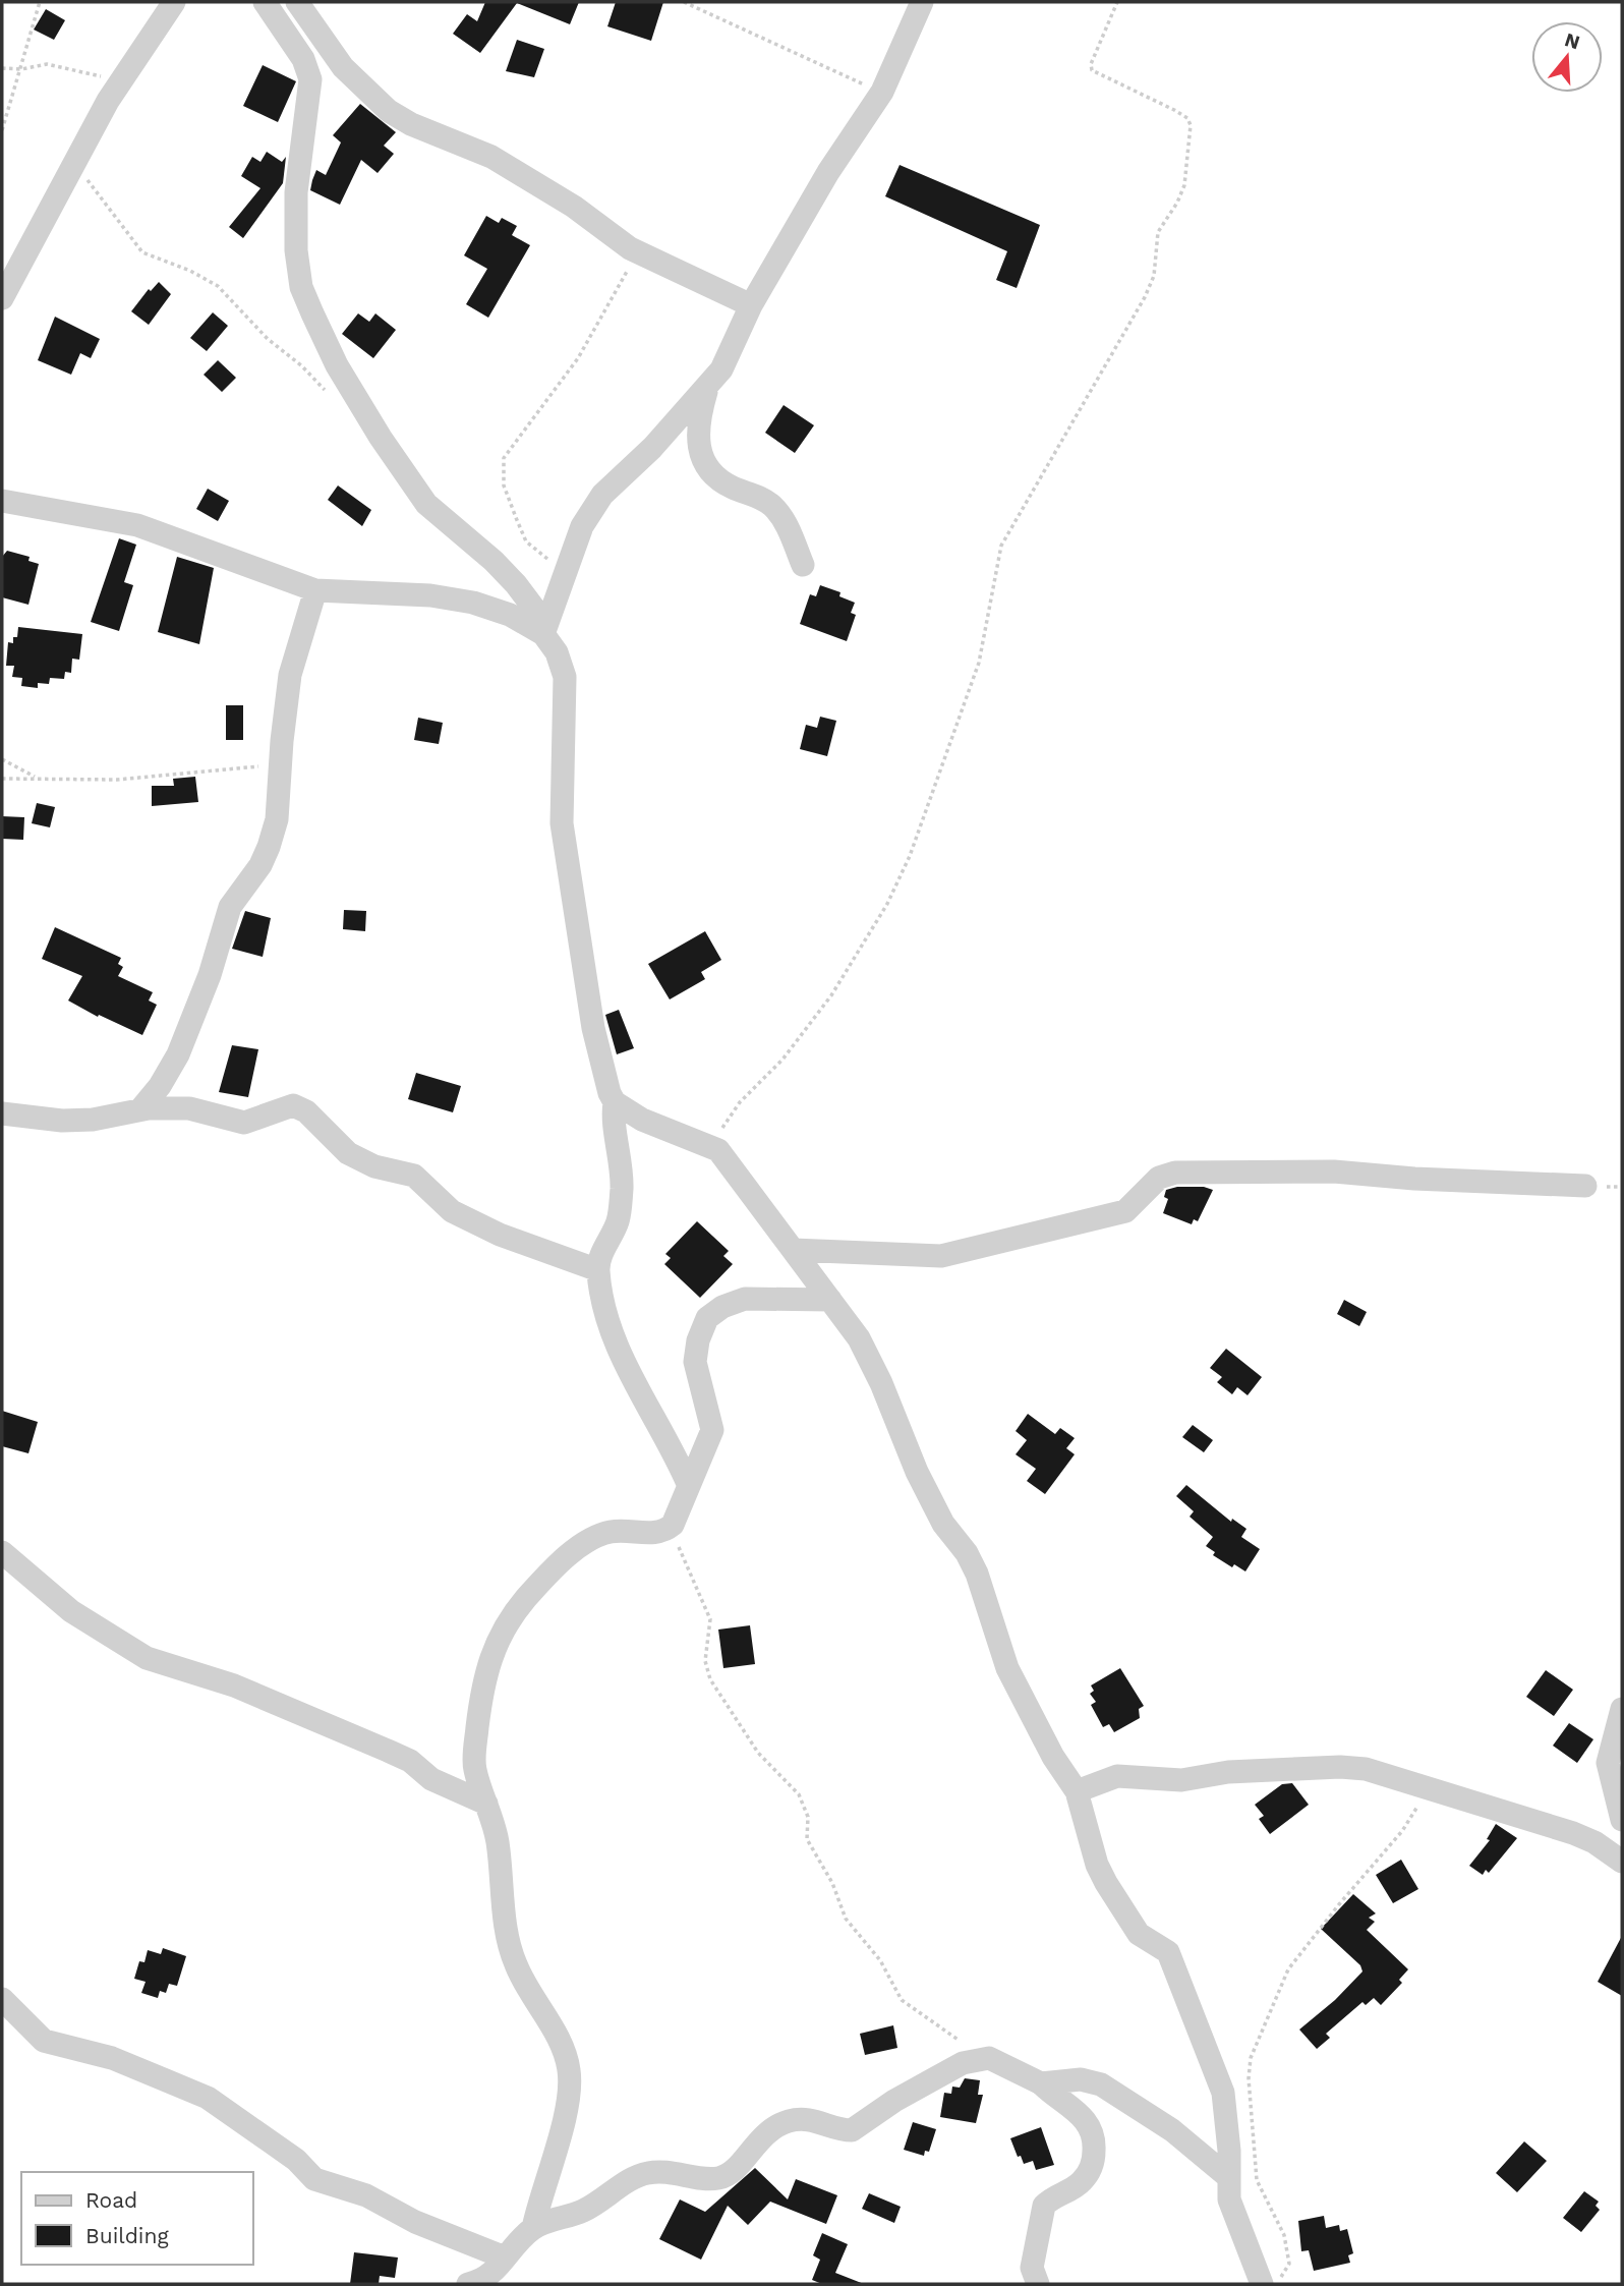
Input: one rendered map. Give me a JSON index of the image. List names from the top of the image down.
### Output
{
  "legend": ["Road", "Building"],
  "north": "top"
}
